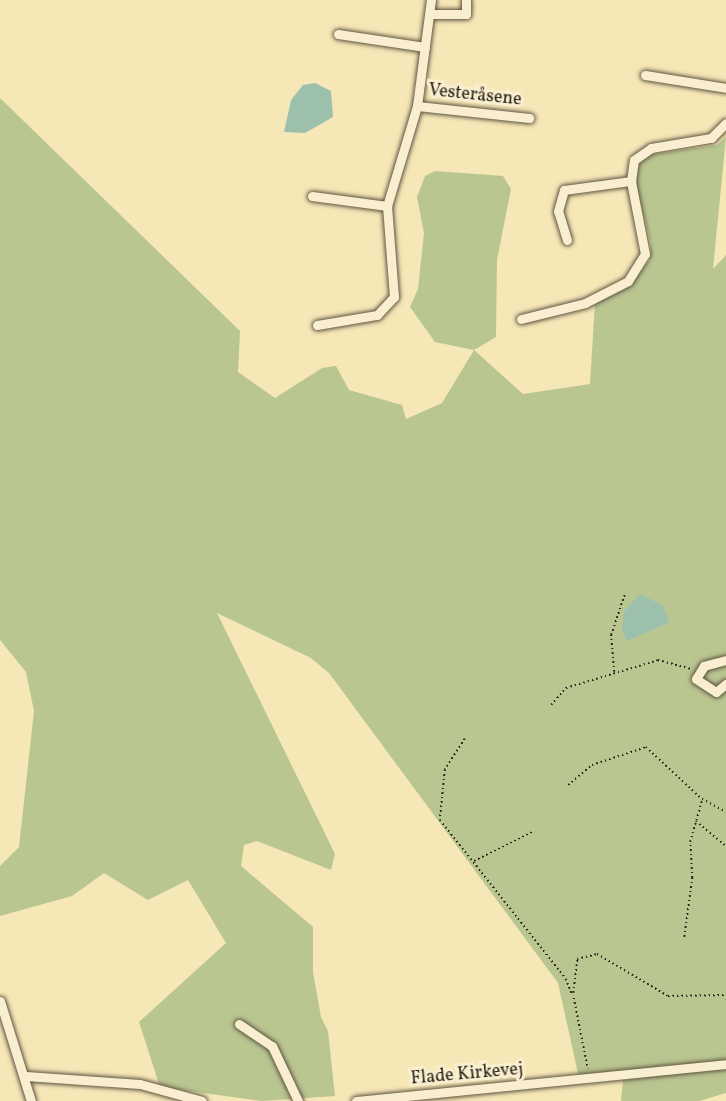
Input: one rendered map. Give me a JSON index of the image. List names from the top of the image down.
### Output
{
  "streets": {
    "street": ["Vesteråsene", "Flade Kirkevej"]
  }
}
